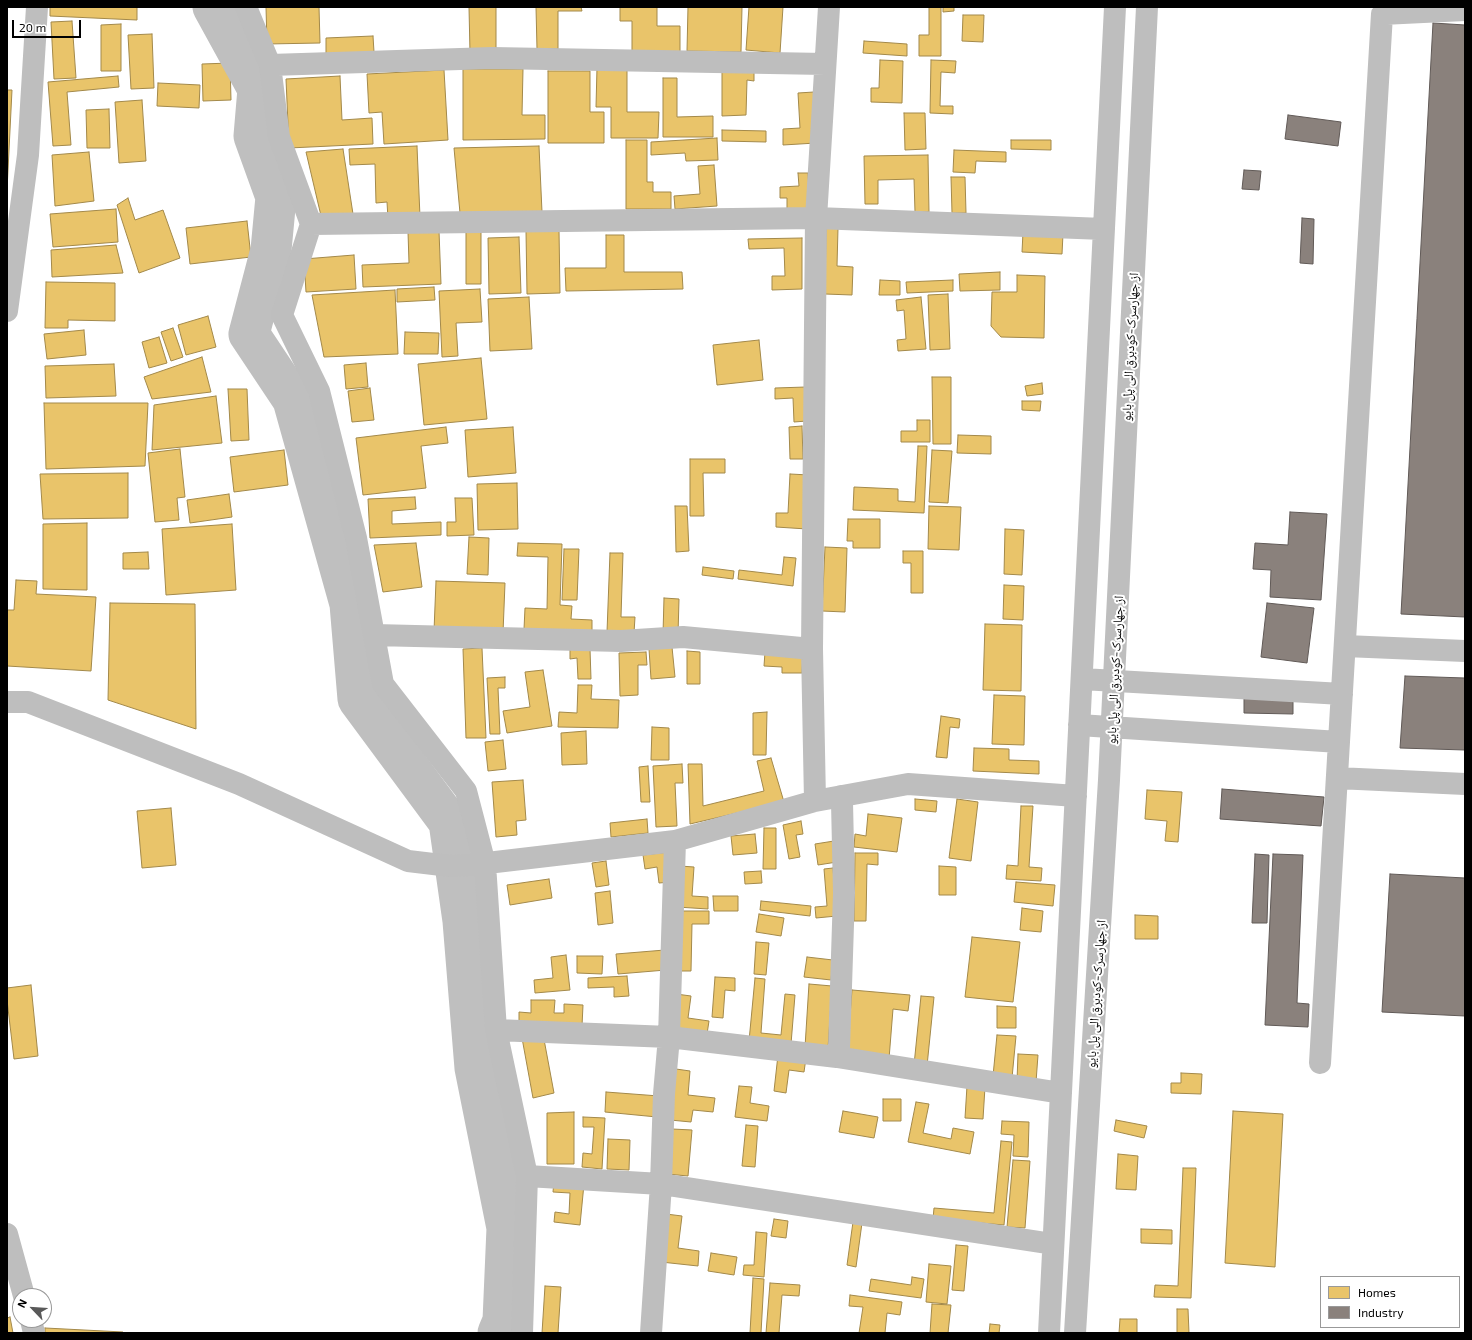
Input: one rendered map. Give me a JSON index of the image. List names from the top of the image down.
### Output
{
  "streets": {
    "street": ["از جهارسرک-کودبرق الی پل بایو"]
  },
  "legend": ["Homes", "Industry"],
  "scale_bar": "20 m",
  "north": "top left"
}
